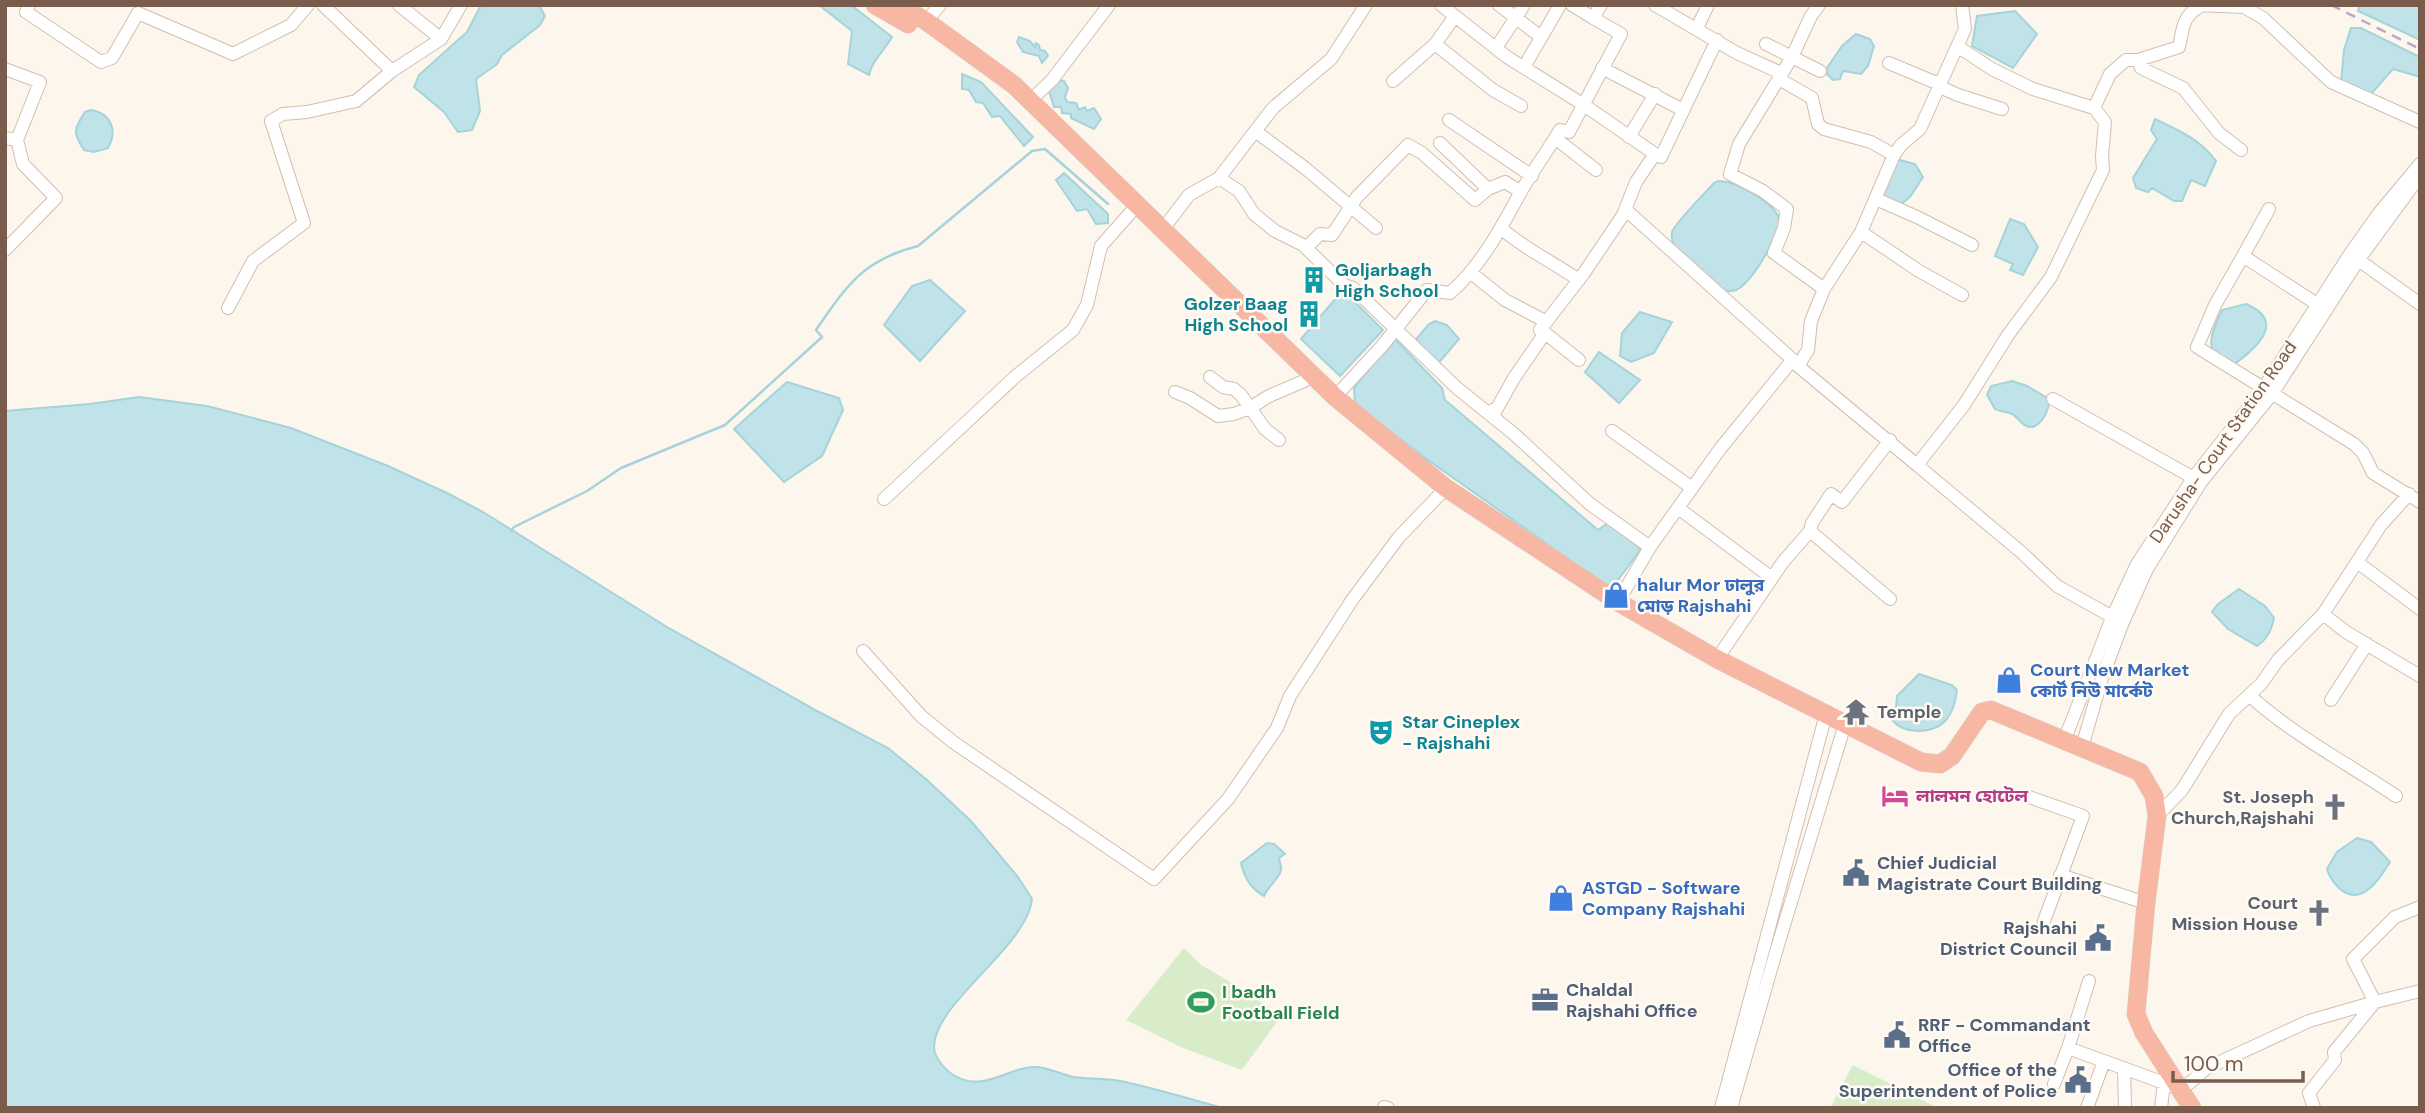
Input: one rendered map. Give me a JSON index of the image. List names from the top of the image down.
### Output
{
  "streets": {
    "street": ["Darusha- Court Station Road"]
  },
  "places": {
    "building": ["Goljarbagh High School", "Golzer Baag High School"],
    "shop": ["halur Mor ঢালুর মোড় Rajshahi", "Court New Market কোর্ট নিউ মার্কেট", "ASTGD - Software Company Rajshahi"],
    "temple": ["Temple"],
    "theatre": ["Star Cineplex - Rajshahi"],
    "hotel": ["লালমন হোটেল"],
    "church": ["St. Joseph Church,Rajshahi", "Court Mission House"],
    "public building": [
      "Chief Judicial Magistrate Court Building",
      "Rajshahi District Council",
      "RRF - Commandant Office",
      "Office of the Superintendent of Police"
    ],
    "office": ["Chaldal Rajshahi Office"],
    "sports": ["I badh Football Field"]
  },
  "scale_bar": "100 m"
}
